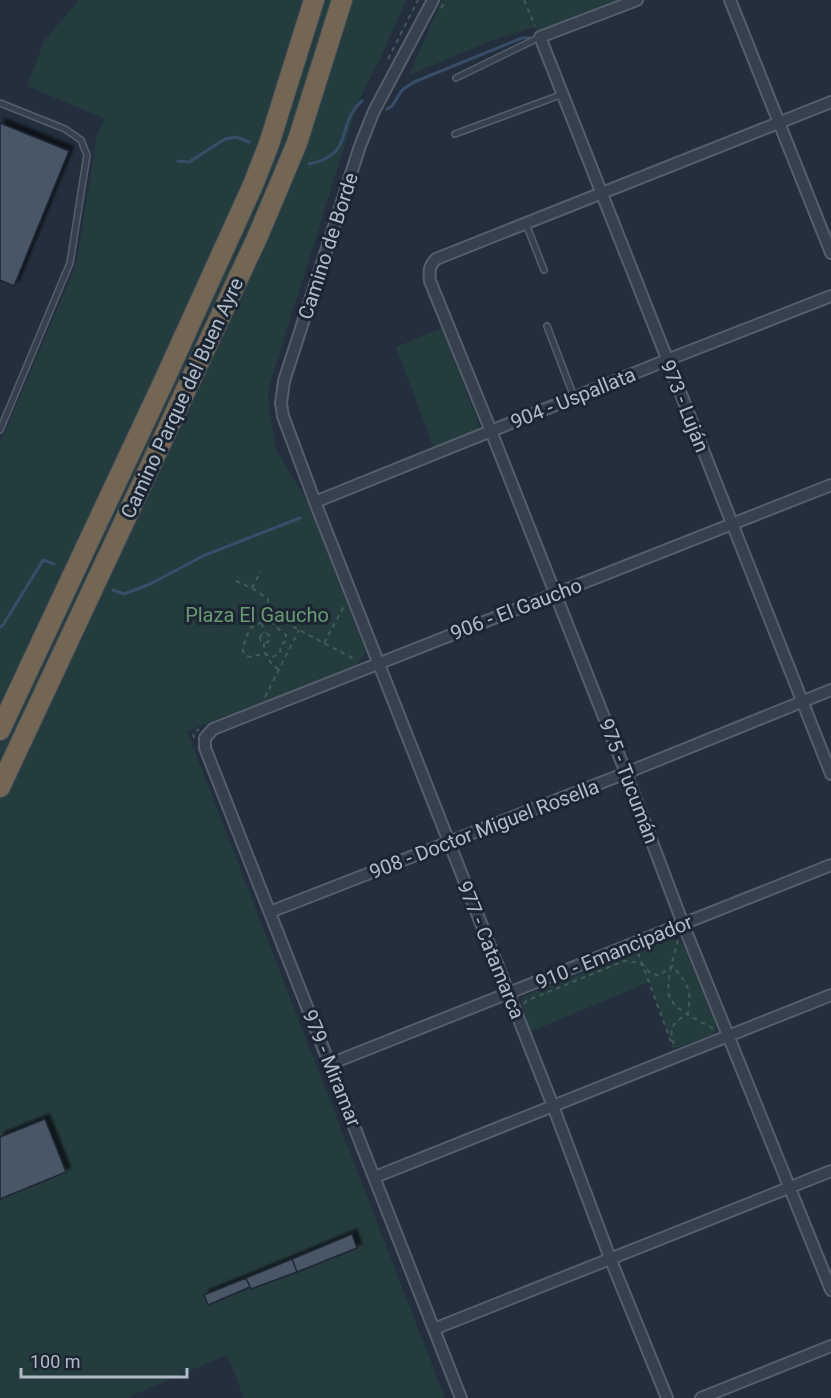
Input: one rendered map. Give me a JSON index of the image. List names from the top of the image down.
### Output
{
  "streets": {
    "highway": ["Camino Parque del Buen Ayre"],
    "street": [
      "Camino de Borde",
      "904 - Uspallata",
      "973 - Luján",
      "906 - El Gaucho",
      "975 - Tucumán",
      "908 - Doctor Miguel Rosella",
      "977 - Catamarca",
      "910 - Emancipador",
      "979 - Miramar"
    ]
  },
  "crossings": [
    ["Camino de Borde", "904 - Uspallata"],
    ["Camino de Borde", "977 - Catamarca"],
    ["904 - Uspallata", "973 - Luján"],
    ["904 - Uspallata", "975 - Tucumán"],
    ["904 - Uspallata", "977 - Catamarca"],
    ["973 - Luján", "906 - El Gaucho"],
    ["973 - Luján", "908 - Doctor Miguel Rosella"],
    ["906 - El Gaucho", "975 - Tucumán"],
    ["906 - El Gaucho", "977 - Catamarca"],
    ["906 - El Gaucho", "979 - Miramar"],
    ["975 - Tucumán", "908 - Doctor Miguel Rosella"],
    ["975 - Tucumán", "910 - Emancipador"],
    ["908 - Doctor Miguel Rosella", "977 - Catamarca"],
    ["908 - Doctor Miguel Rosella", "979 - Miramar"],
    ["977 - Catamarca", "910 - Emancipador"],
    ["910 - Emancipador", "979 - Miramar"]
  ],
  "parks": ["Plaza El Gaucho"],
  "scale_bar": "100 m"
}
